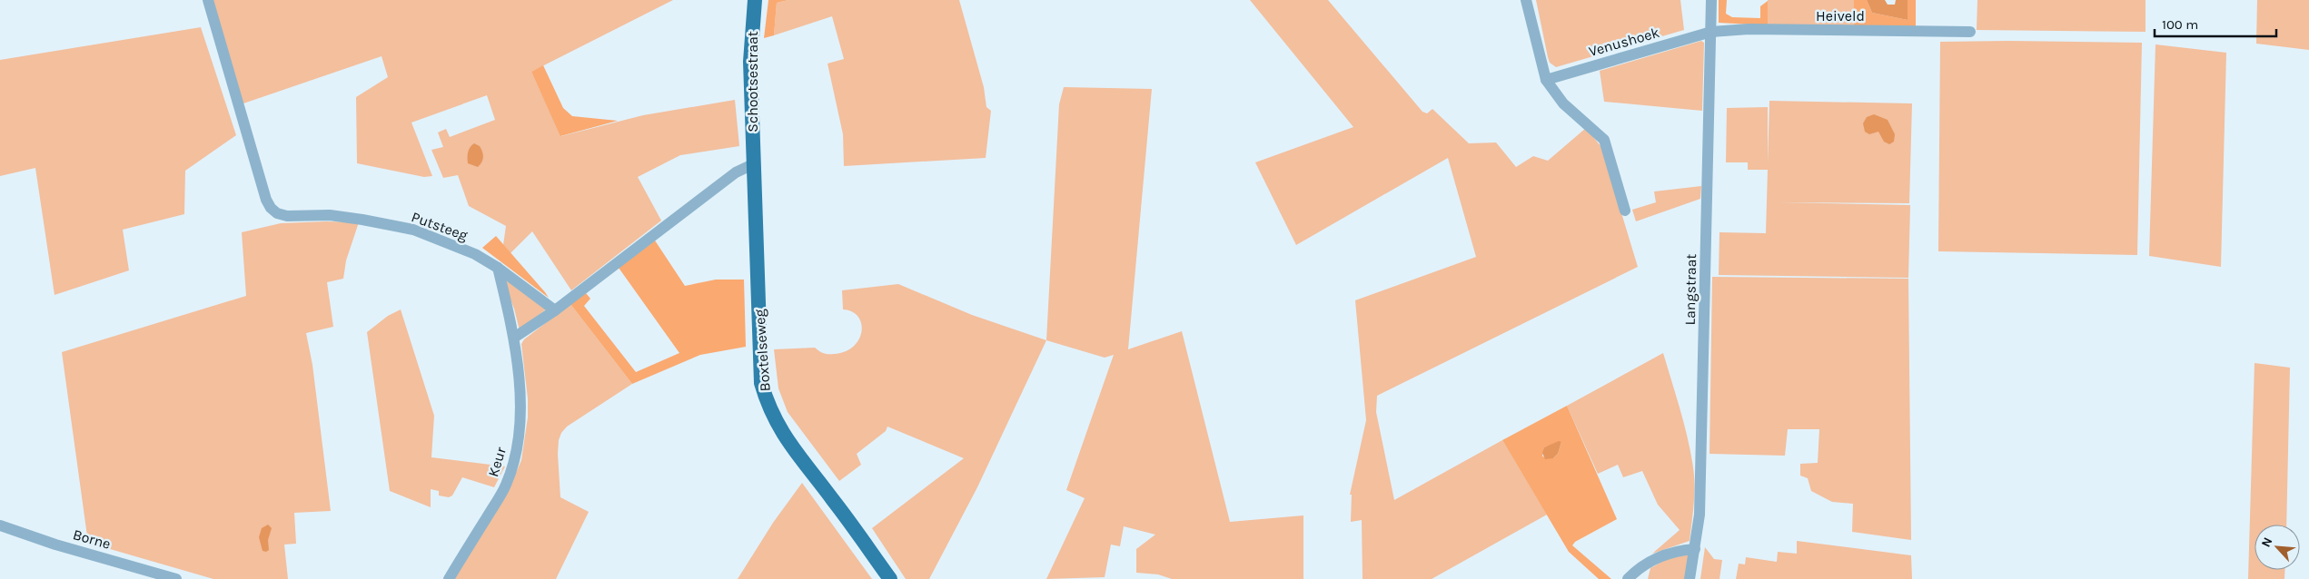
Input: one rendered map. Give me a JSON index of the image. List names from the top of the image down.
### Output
{
  "streets": {
    "main road": ["Schootsestraat", "Boxtelseweg"],
    "street": [
      "Heiveld",
      "Venushoek",
      "Putsteeg",
      "Langstraat",
      "Keur",
      "Borne"
    ]
  },
  "crossings": [
    ["Heiveld", "Venushoek"],
    ["Heiveld", "Langstraat"],
    ["Venushoek", "Langstraat"],
    ["Schootsestraat", "Boxtelseweg"],
    ["Putsteeg", "Keur"]
  ],
  "scale_bar": "100 m",
  "north": "top left"
}
